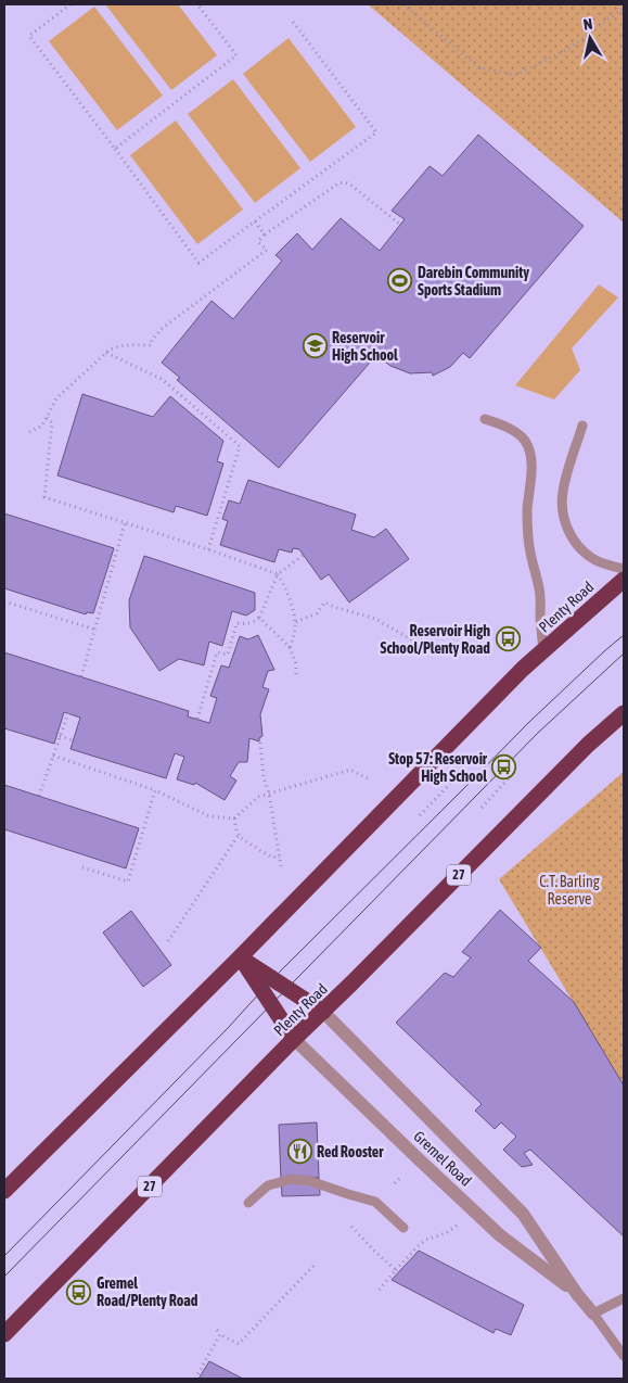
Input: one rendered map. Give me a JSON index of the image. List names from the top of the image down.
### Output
{
  "streets": {
    "highway": ["Plenty Road", "27"],
    "street": ["Gremel Road"]
  },
  "crossings": [
    ["Plenty Road", "Gremel Road"]
  ],
  "parks": ["C.T. Barling Reserve"],
  "places": {
    "sports": ["Darebin Community Sports Stadium"],
    "school or university": ["Reservoir High School"],
    "bus stop": ["Reservoir High School/Plenty Road", "Stop 57: Reservoir High School", "Gremel Road/Plenty Road"],
    "restaurant": ["Red Rooster"]
  },
  "north": "top"
}
